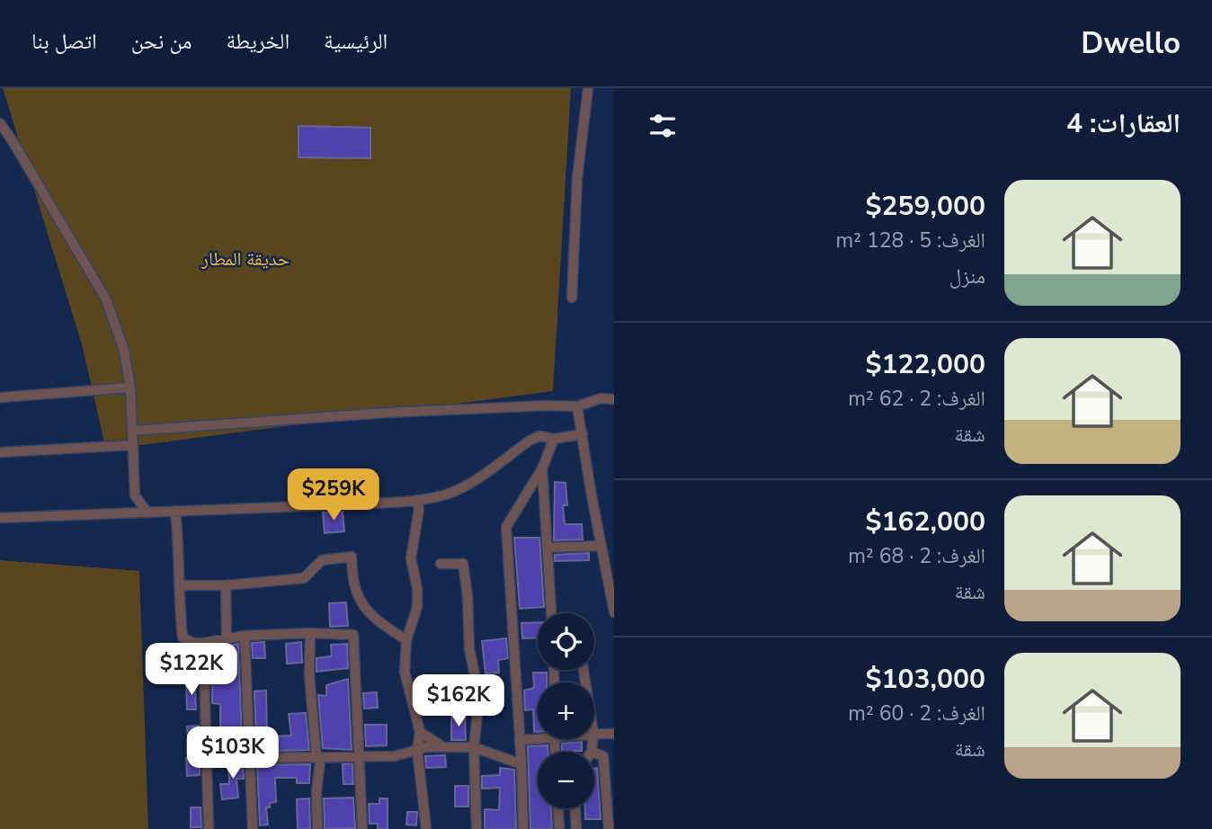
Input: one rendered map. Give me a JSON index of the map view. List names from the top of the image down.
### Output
{
  "parks": ["حديقة المطار"],
  "page": {
    "header": "Dwello",
    "nav": [
      "الرئيسية",
      "الخريطة",
      "من نحن",
      "اتصل بنا"
    ],
    "heading": "العقارات: 4",
    "list": [
      {
        "name": "$259,000",
        "note": "الغرف: 5 · 128 m² · منزل"
      },
      {
        "name": "$122,000",
        "note": "الغرف: 2 · 62 m² · شقة"
      },
      {
        "name": "$162,000",
        "note": "الغرف: 2 · 68 m² · شقة"
      },
      {
        "name": "$103,000",
        "note": "الغرف: 2 · 60 m² · شقة"
      }
    ],
    "price": [
      "$259K",
      "$122K",
      "$162K",
      "$103K"
    ],
    "map_buttons": ["+", "−"]
  }
}
